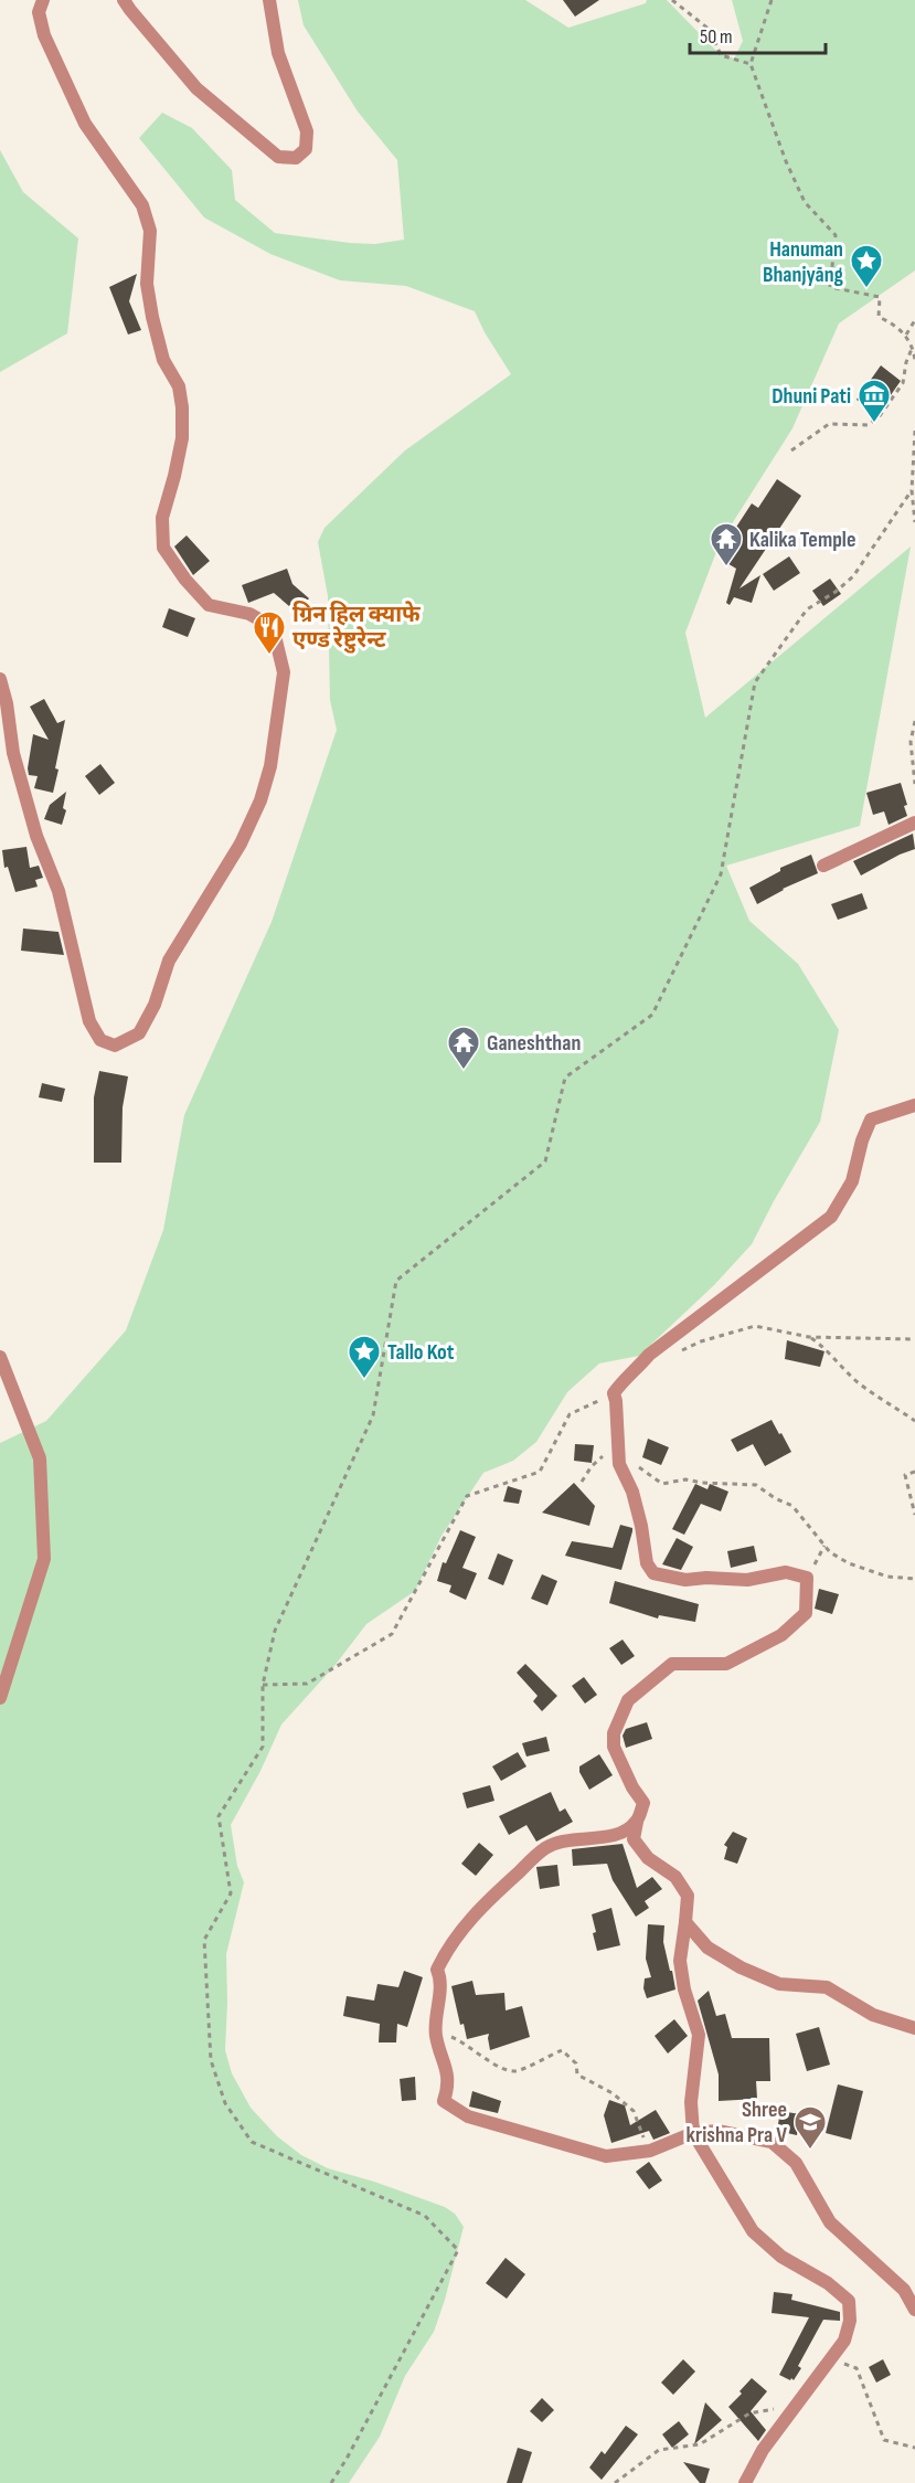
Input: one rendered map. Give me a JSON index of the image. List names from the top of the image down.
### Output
{
  "places": {
    "place": ["Hanuman Bhanjyāng", "Tallo Kot"],
    "museum": ["Dhuni Pati"],
    "temple": ["Kalika Temple", "Ganeshthan"],
    "restaurant": ["ग्रिन हिल क्याफे एण्ड रेष्टुरेन्ट"],
    "school or university": ["Shree krishna Pra V"]
  },
  "scale_bar": "50 m"
}
